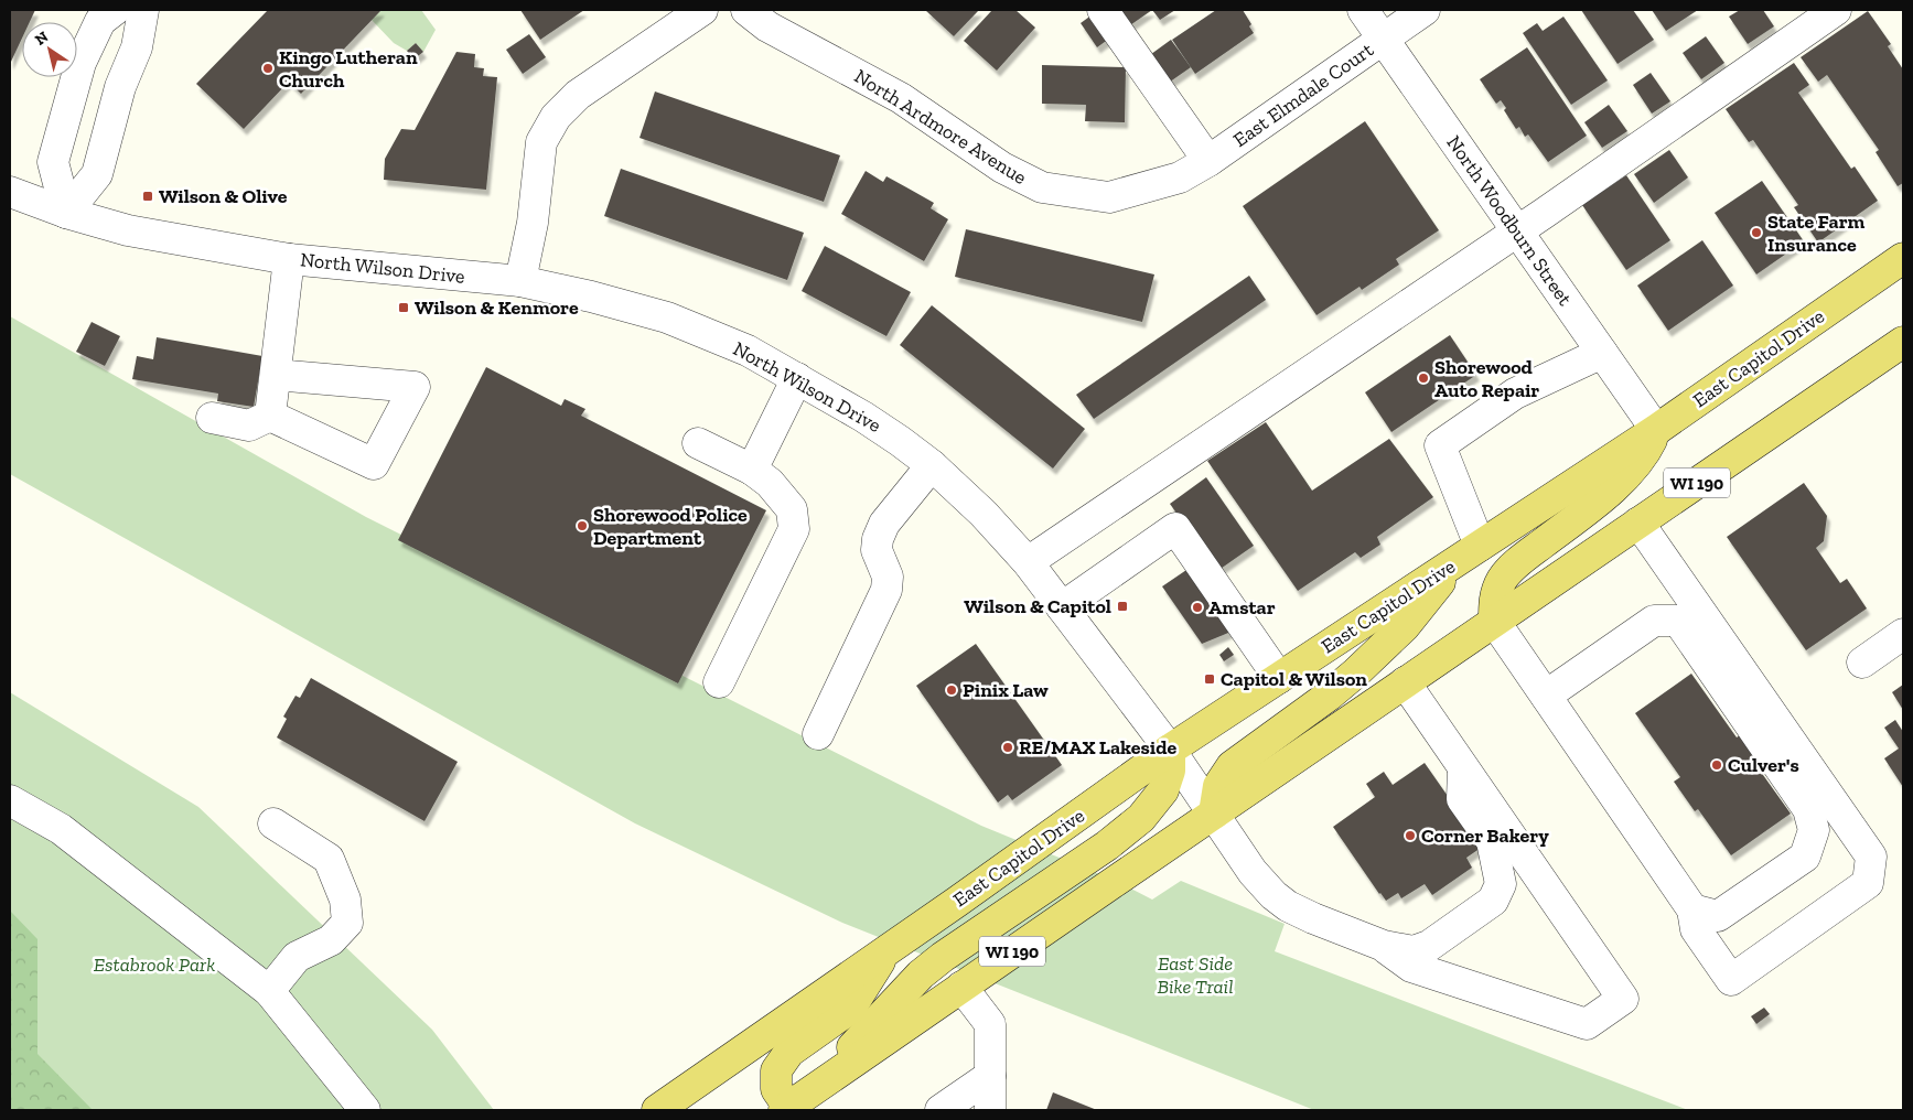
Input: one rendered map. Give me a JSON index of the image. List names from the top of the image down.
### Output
{
  "streets": {
    "main road": ["East Capitol Drive", "WI 190"],
    "street": [
      "East Elmdale Court",
      "North Ardmore Avenue",
      "North Woodburn Street",
      "North Wilson Drive"
    ]
  },
  "crossings": [
    ["East Elmdale Court", "North Ardmore Avenue"],
    ["East Elmdale Court", "North Woodburn Street"],
    ["North Woodburn Street", "East Capitol Drive"],
    ["North Wilson Drive", "East Capitol Drive"],
    ["North Wilson Drive", "WI 190"]
  ],
  "parks": ["East Side Bike Trail", "Estabrook Park"],
  "places": {
    "other": [
      "Kingo Lutheran Church",
      "State Farm Insurance",
      "Shorewood Auto Repair",
      "Shorewood Police Department",
      "Amstar",
      "Pinix Law",
      "RE/MAX Lakeside",
      "Culver's",
      "Corner Bakery"
    ],
    "transit": [
      "Wilson & Olive",
      "Wilson & Kenmore",
      "Wilson & Capitol",
      "Capitol & Wilson"
    ]
  },
  "north": "top left"
}
